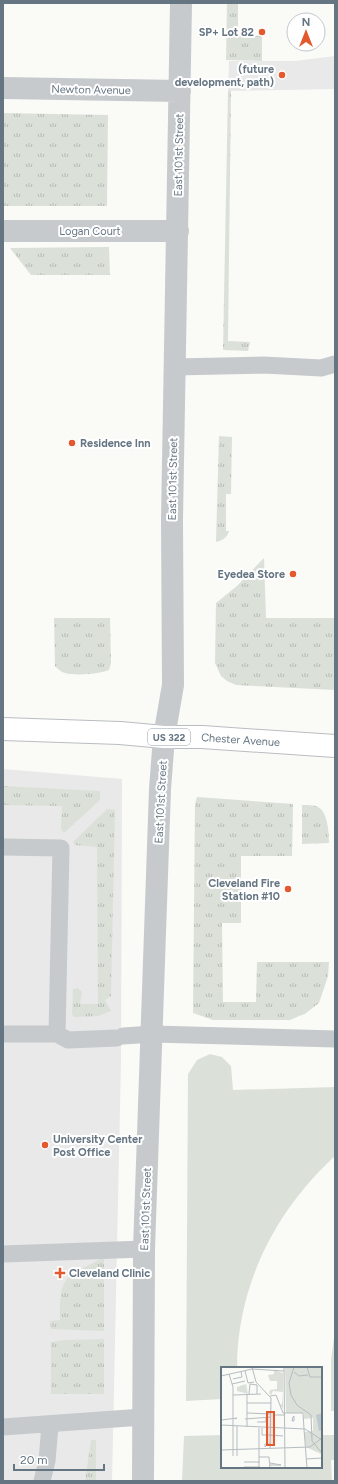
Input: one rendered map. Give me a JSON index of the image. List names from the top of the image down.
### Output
{
  "streets": {
    "main road": ["US 322", "Chester Avenue"],
    "street": ["Newton Avenue", "East 101st Street", "Logan Court"]
  },
  "crossings": [
    ["Newton Avenue", "East 101st Street"],
    ["East 101st Street", "Logan Court"],
    ["East 101st Street", "Chester Avenue"]
  ],
  "places": {
    "other": [
      "SP+ Lot 82",
      "(future development, path)",
      "Residence Inn",
      "Eyedea Store",
      "Cleveland Fire Station #10",
      "University Center Post Office"
    ],
    "health": ["Cleveland Clinic"]
  },
  "scale_bar": "20 m",
  "north": "top"
}
